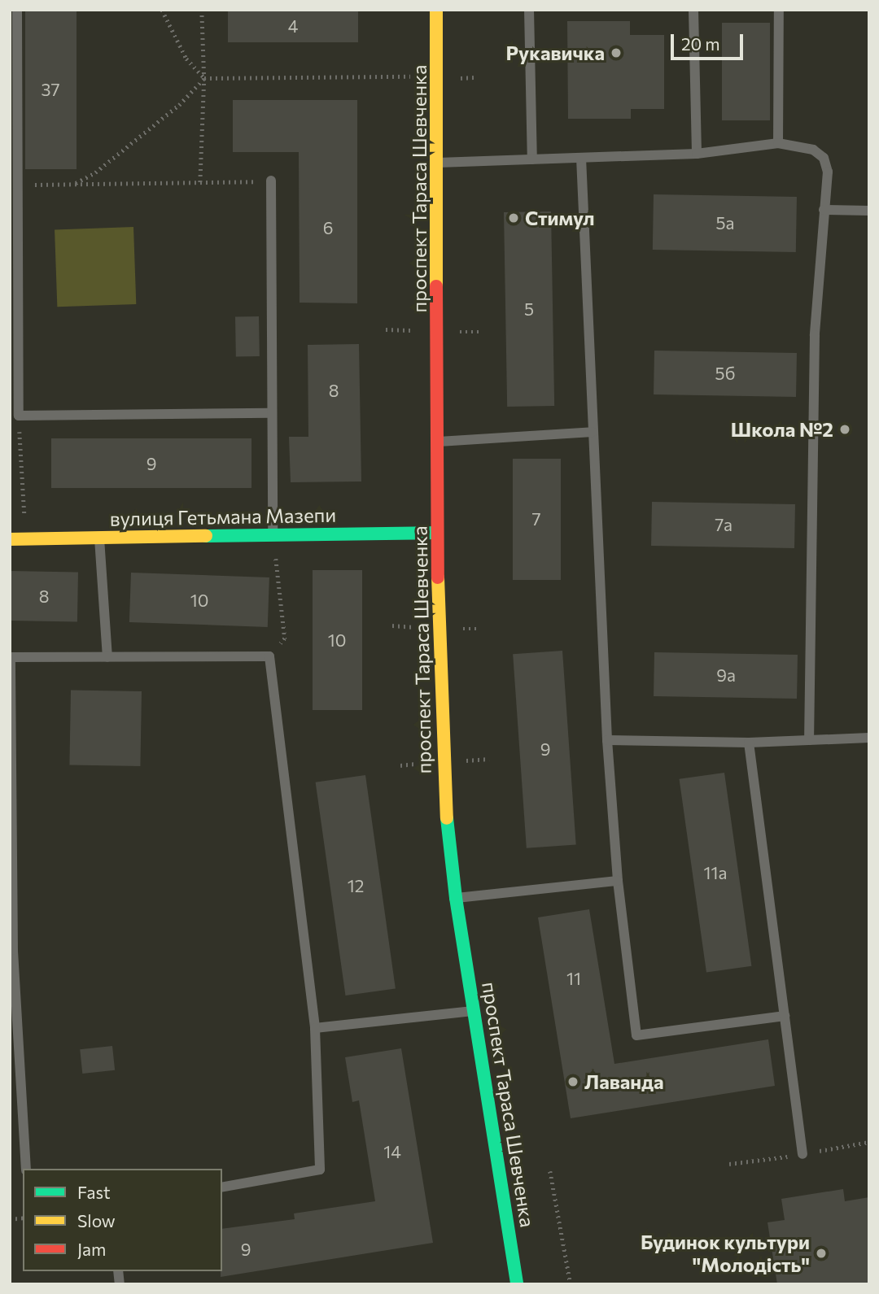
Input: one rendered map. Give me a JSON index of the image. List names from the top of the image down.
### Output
{
  "streets": {
    "street": ["проспект Тараса Шевченка", "вулиця Гетьмана Мазепи"]
  },
  "crossings": [
    ["проспект Тараса Шевченка", "вулиця Гетьмана Мазепи"]
  ],
  "places": [
    "Рукавичка",
    "Стимул",
    "Школа №2",
    "Лаванда",
    "Будинок культури \"Молодість\""
  ],
  "house_numbers": [
    "4",
    "37",
    "5а",
    "6",
    "5",
    "5б",
    "8",
    "9",
    "7",
    "7а",
    "8",
    "10",
    "10",
    "9а",
    "9",
    "11а",
    "12",
    "11",
    "14",
    "9"
  ],
  "legend": ["Fast", "Slow", "Jam"],
  "scale_bar": "20 m"
}
